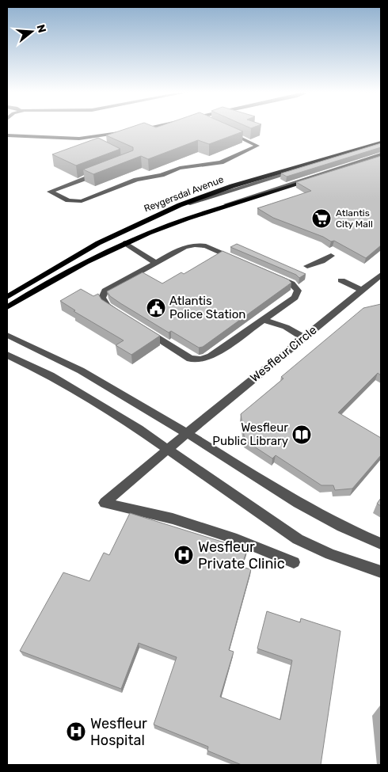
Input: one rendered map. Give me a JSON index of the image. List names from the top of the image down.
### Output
{
  "streets": {
    "main road": ["Reygersdal Avenue"],
    "street": ["Wesfleur Circle"]
  },
  "places": {
    "supermarket": ["Atlantis City Mall"],
    "public building": ["Atlantis Police Station"],
    "library": ["Wesfleur Public Library"],
    "hospital": ["Wesfleur Private Clinic", "Wesfleur Hospital"]
  },
  "north": "right"
}
